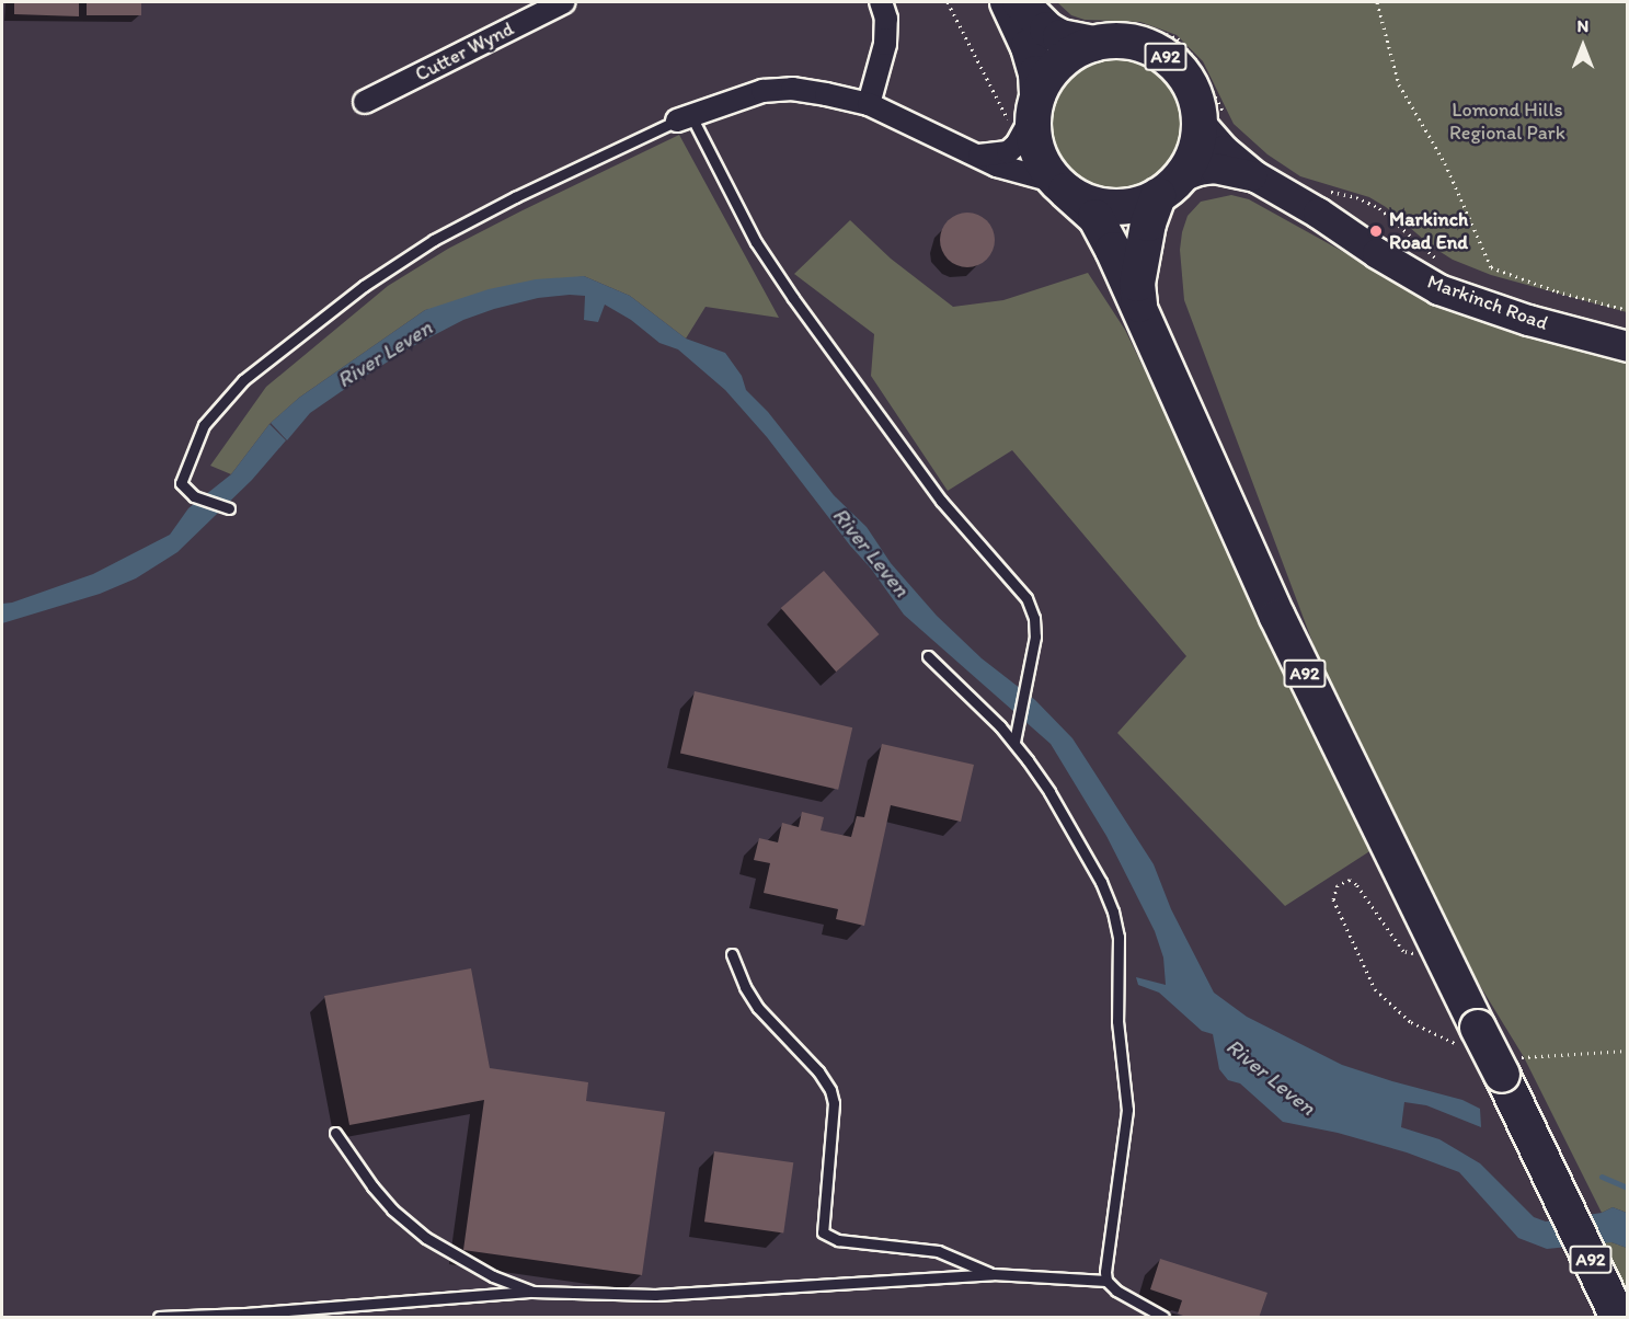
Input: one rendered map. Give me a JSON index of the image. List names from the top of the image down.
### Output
{
  "streets": {
    "highway": ["A92"],
    "main road": ["Markinch Road"],
    "street": ["Cutter Wynd"]
  },
  "crossings": [
    ["A92", "Markinch Road"]
  ],
  "water": ["River Leven"],
  "parks": ["Lomond Hills Regional Park"],
  "places": ["Markinch Road End"],
  "north": "top"
}
